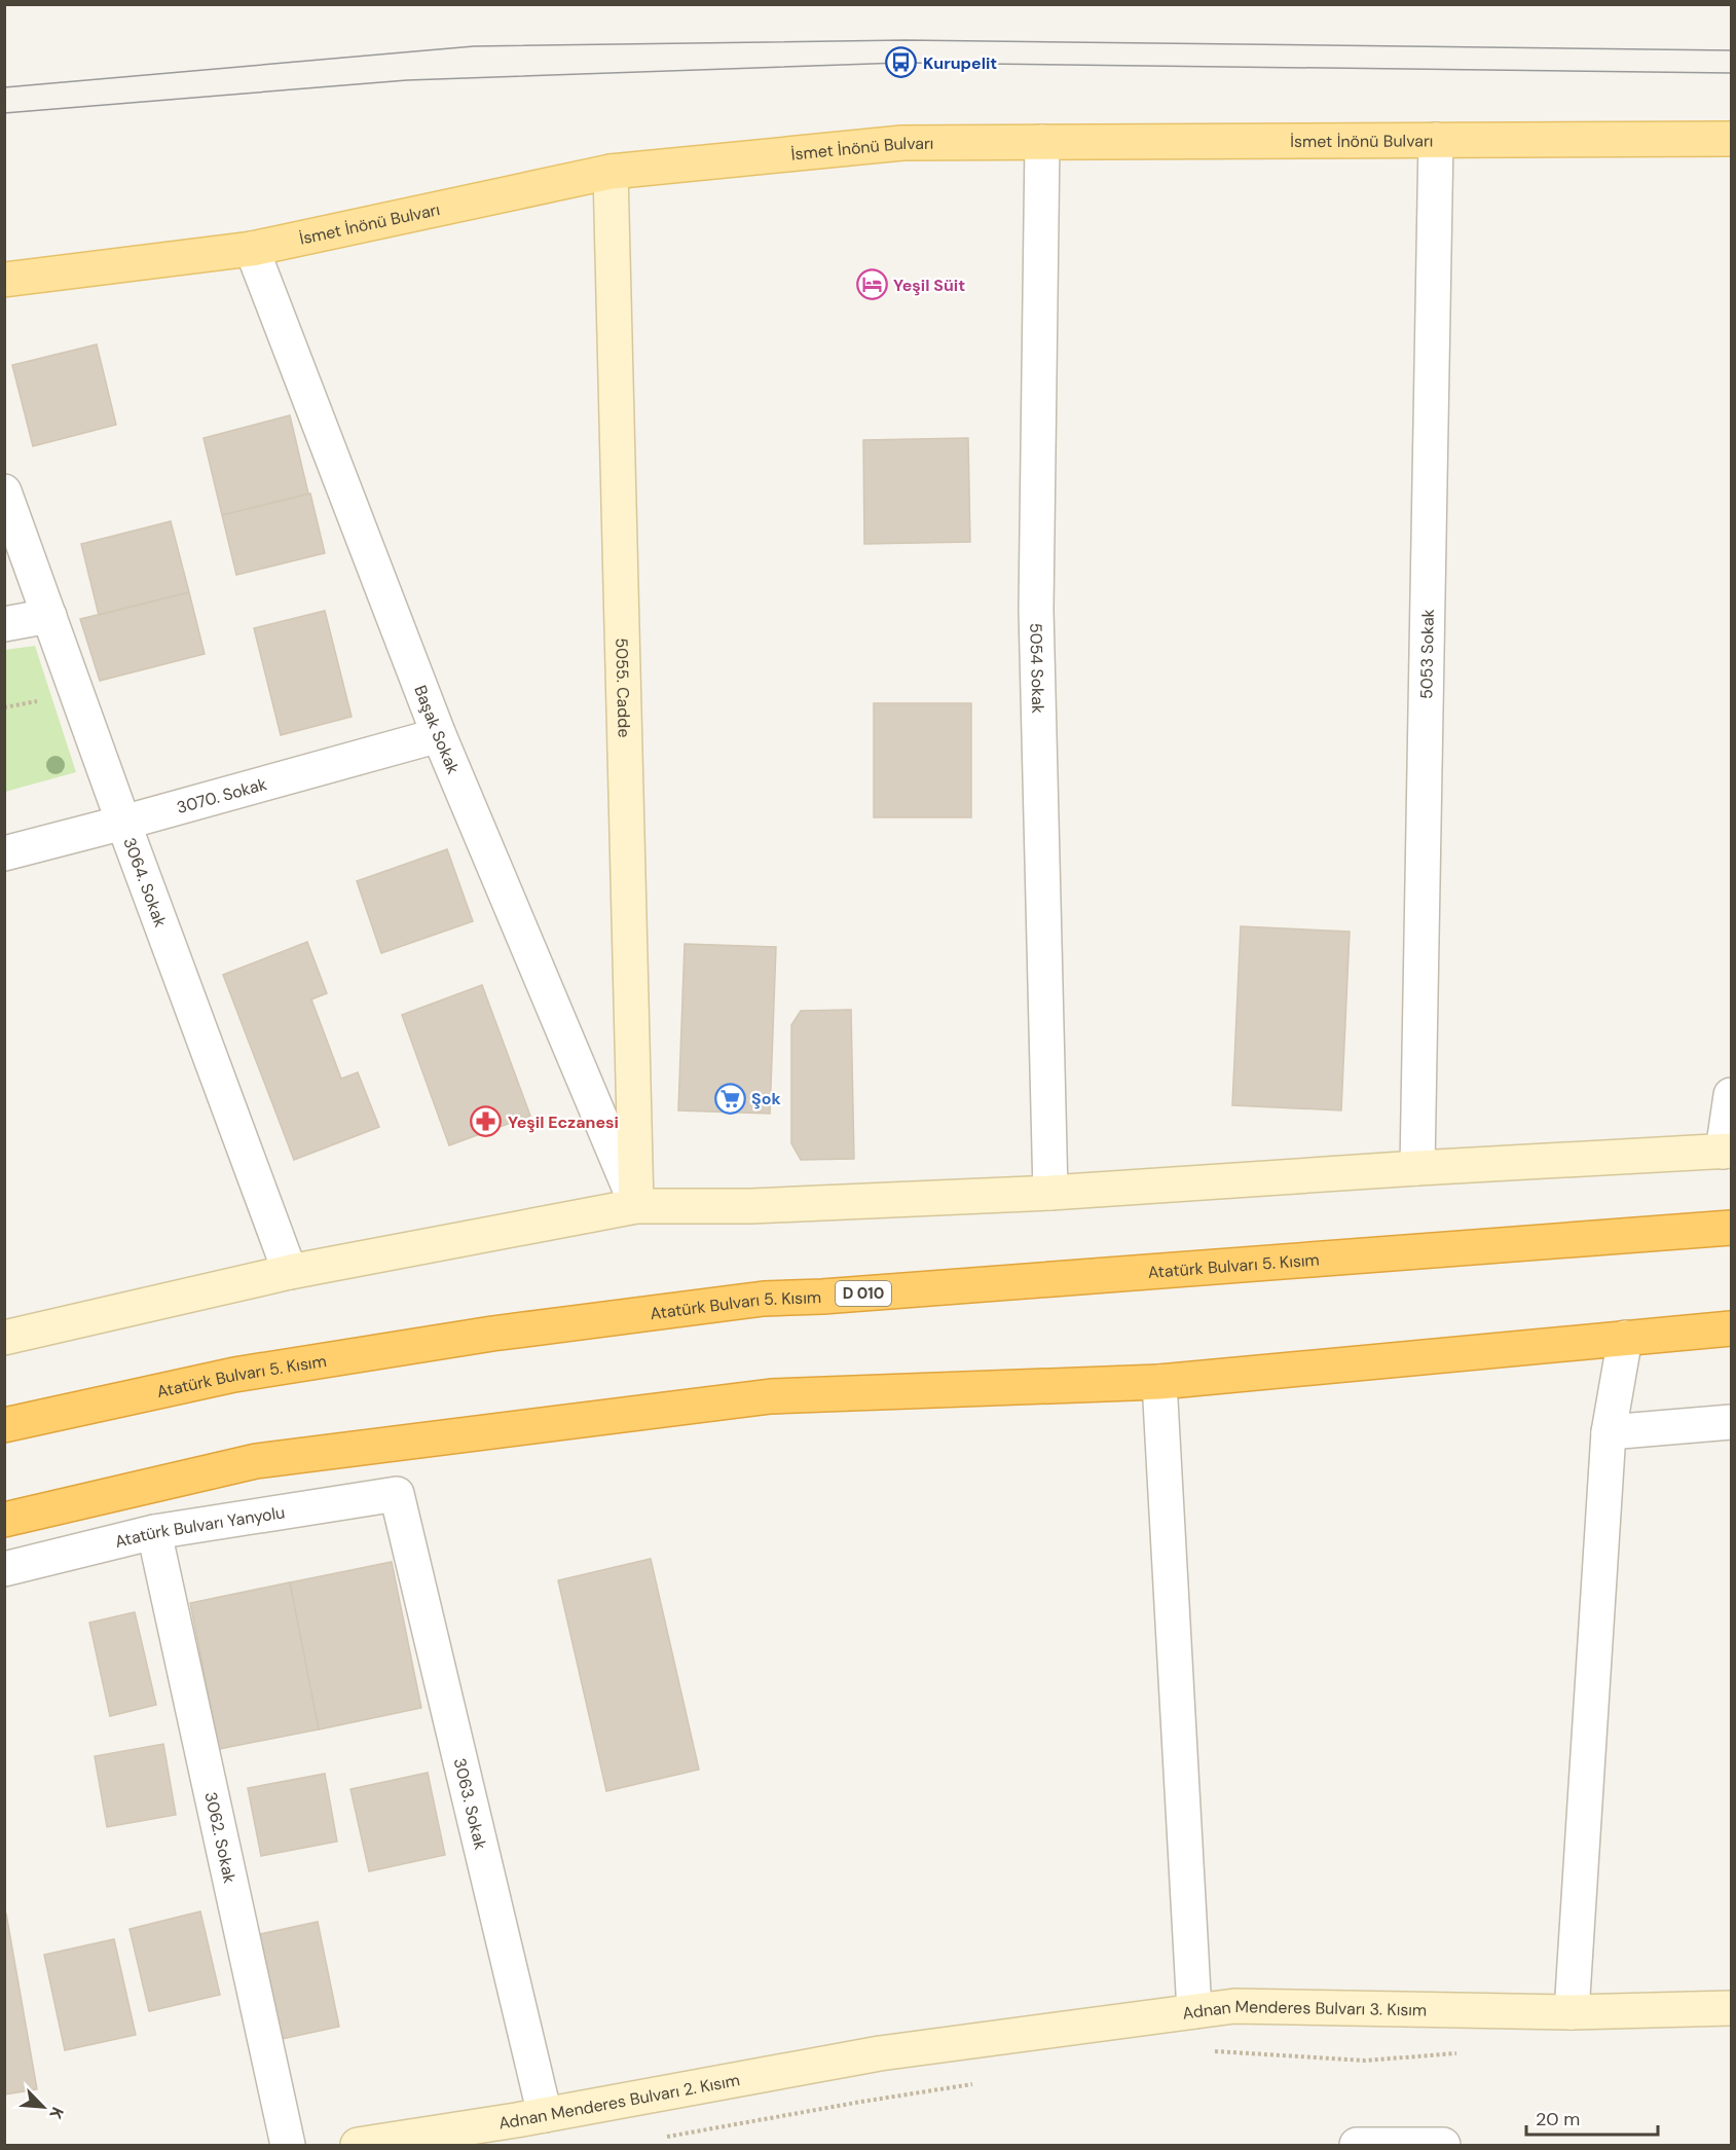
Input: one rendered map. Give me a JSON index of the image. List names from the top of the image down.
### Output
{
  "streets": {
    "highway": ["Atatürk Bulvarı 5. Kısım", "D 010"],
    "main road": ["İsmet İnönü Bulvarı"],
    "street": [
      "5053 Sokak",
      "5054 Sokak",
      "5055. Cadde",
      "Başak Sokak",
      "3070. Sokak",
      "3064. Sokak",
      "Atatürk Bulvarı Yanyolu",
      "3063. Sokak",
      "3062. Sokak",
      "Adnan Menderes Bulvarı 3. Kısım",
      "Adnan Menderes Bulvarı 2. Kısım"
    ]
  },
  "crossings": [
    ["İsmet İnönü Bulvarı", "5053 Sokak"],
    ["İsmet İnönü Bulvarı", "5054 Sokak"],
    ["İsmet İnönü Bulvarı", "5055. Cadde"],
    ["İsmet İnönü Bulvarı", "Başak Sokak"],
    ["5055. Cadde", "Başak Sokak"],
    ["Başak Sokak", "3070. Sokak"],
    ["3070. Sokak", "3064. Sokak"],
    ["Atatürk Bulvarı Yanyolu", "3063. Sokak"],
    ["Atatürk Bulvarı Yanyolu", "3062. Sokak"],
    ["3063. Sokak", "Adnan Menderes Bulvarı 2. Kısım"],
    ["Adnan Menderes Bulvarı 3. Kısım", "Adnan Menderes Bulvarı 2. Kısım"]
  ],
  "places": {
    "bus stop": ["Kurupelit"],
    "hotel": ["Yeşil Süit"],
    "supermarket": ["Şok"],
    "pharmacy": ["Yeşil Eczanesi"]
  },
  "scale_bar": "20 m",
  "north": "bottom right"
}
